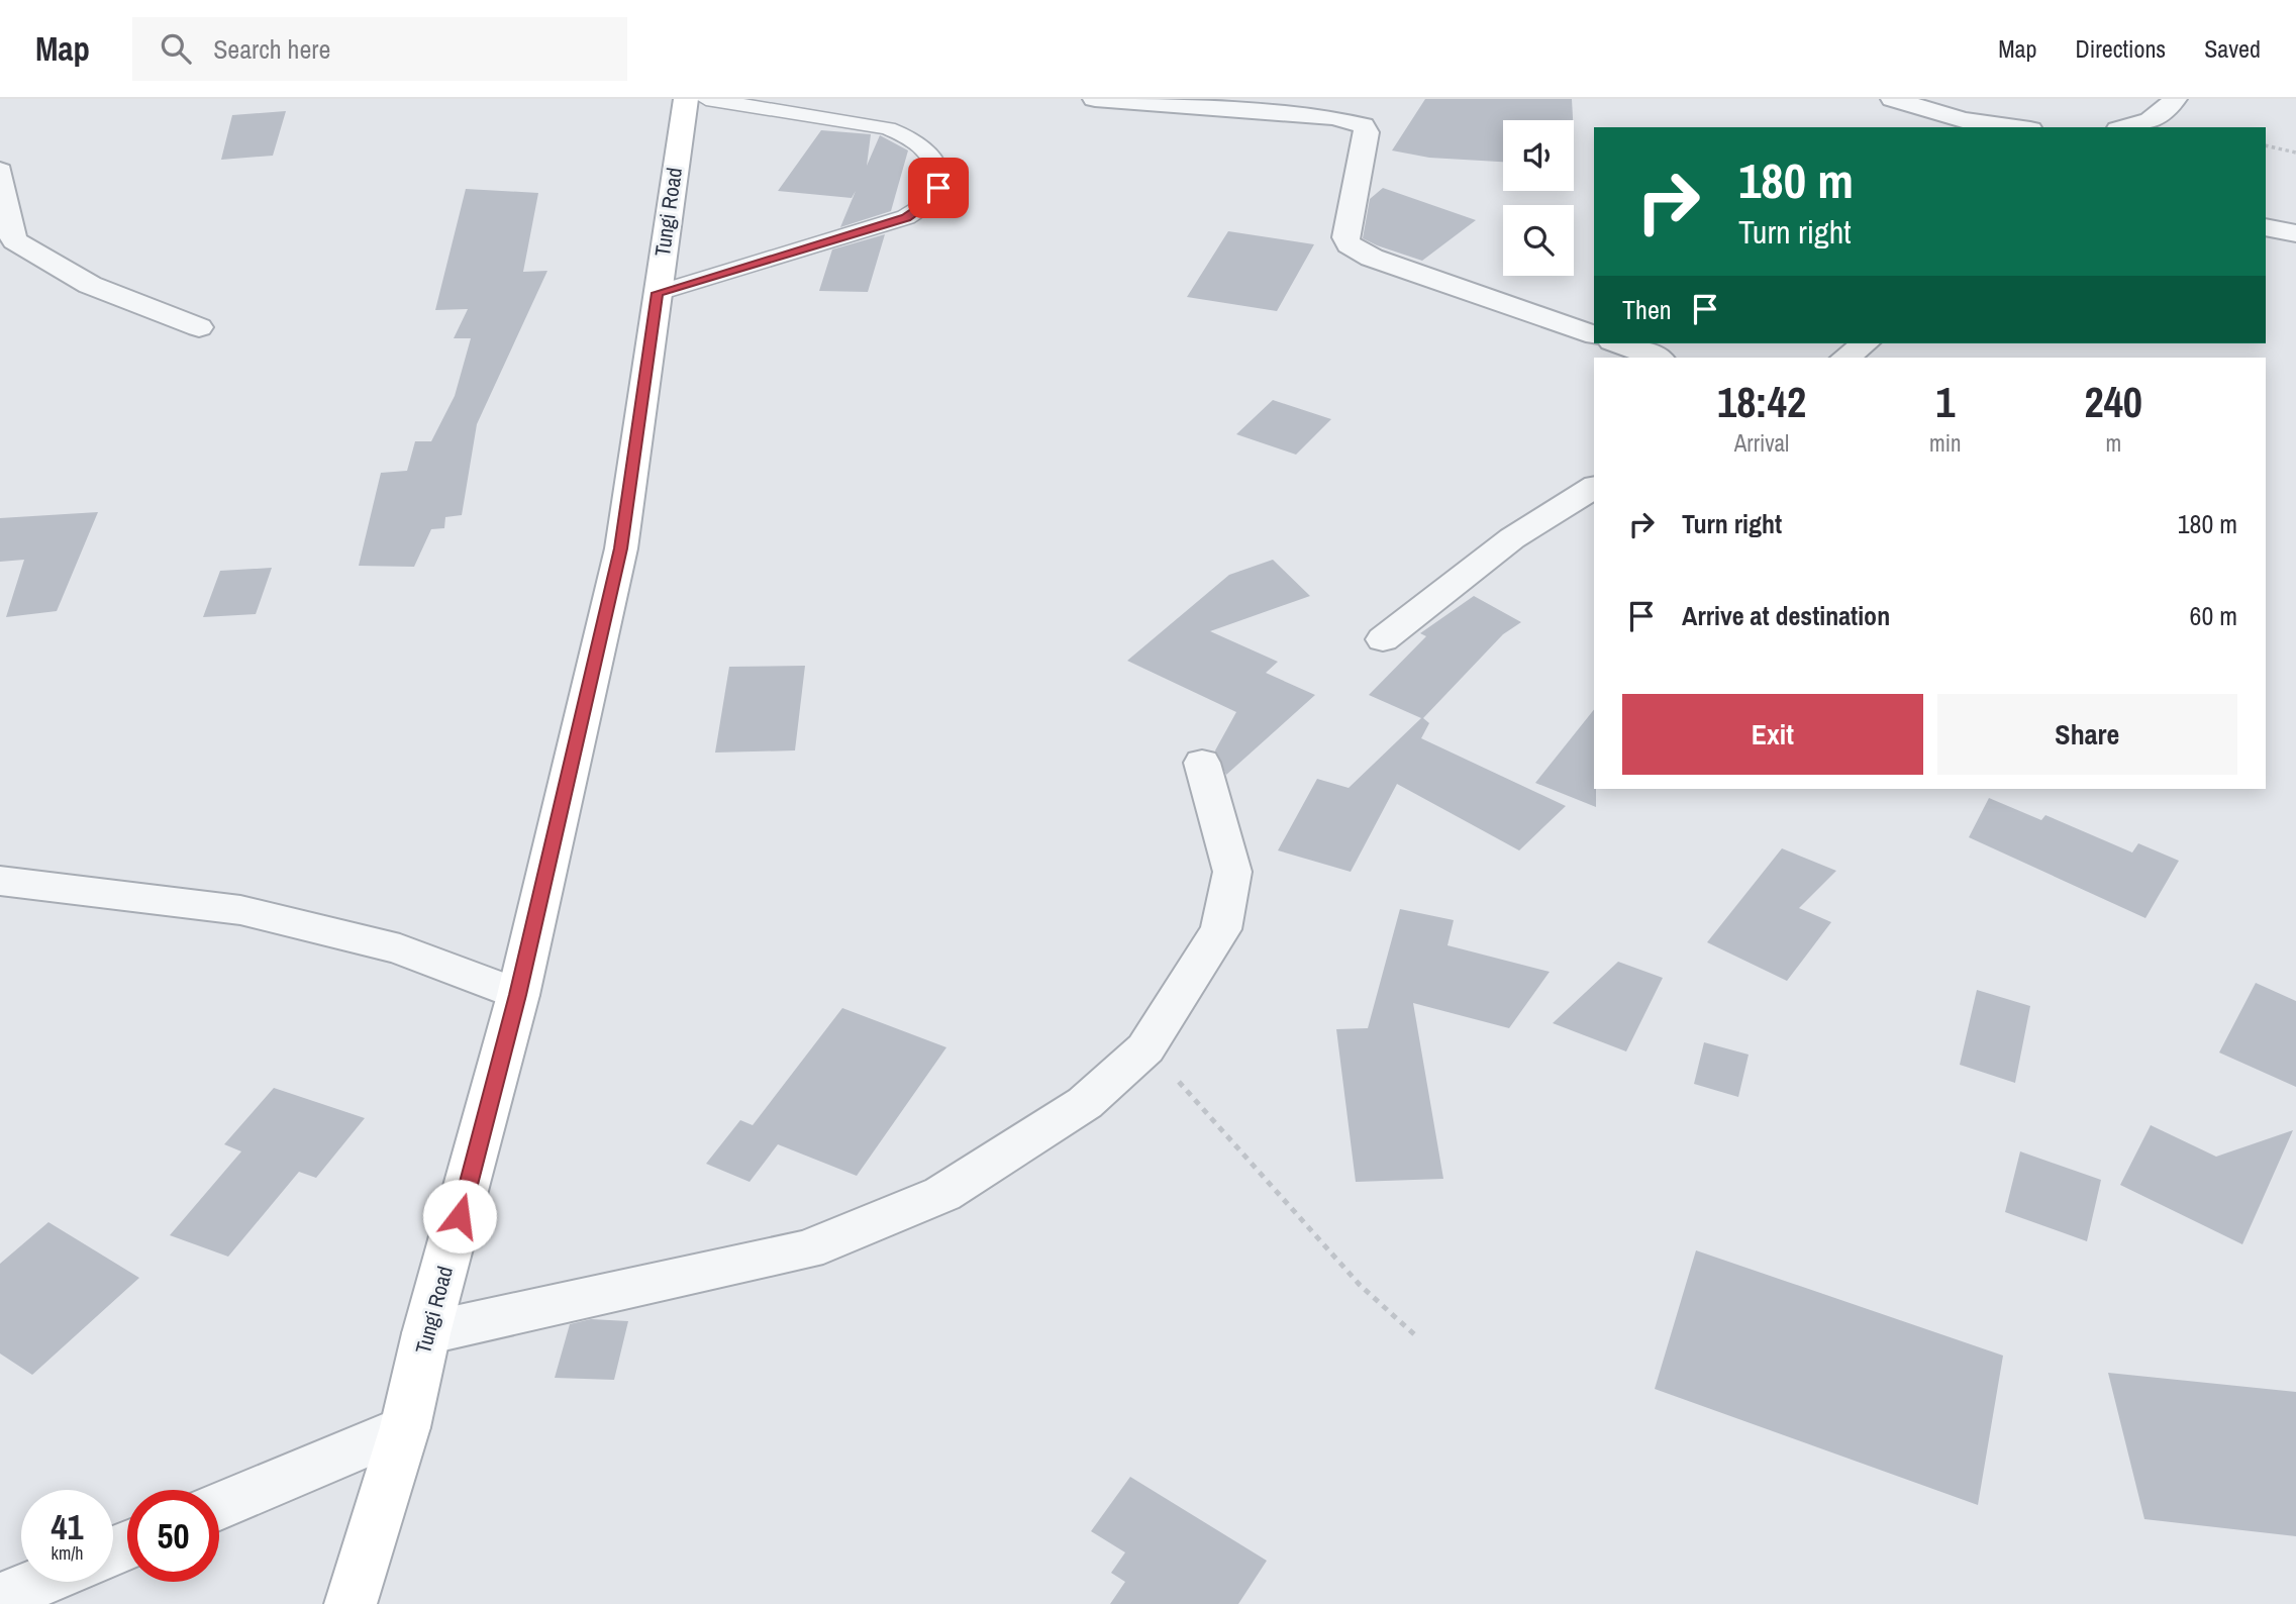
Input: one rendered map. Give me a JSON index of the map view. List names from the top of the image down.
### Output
{
  "streets": {
    "main road": ["Tungi Road"]
  },
  "page": {
    "header": "Map",
    "search": "Search here",
    "nav": ["Map", "Directions", "Saved"],
    "turn": ["180 m", "Turn right"],
    "then": "Then",
    "eta": [
      "18:42",
      "Arrival",
      "1",
      "min",
      "240",
      "m"
    ],
    "list": [
      {
        "name": "Turn right",
        "value": "180 m"
      },
      {
        "name": "Arrive at destination",
        "value": "60 m"
      }
    ],
    "buttons": ["Exit", "Share"],
    "speed": "41 km/h",
    "limit": "50"
  }
}
